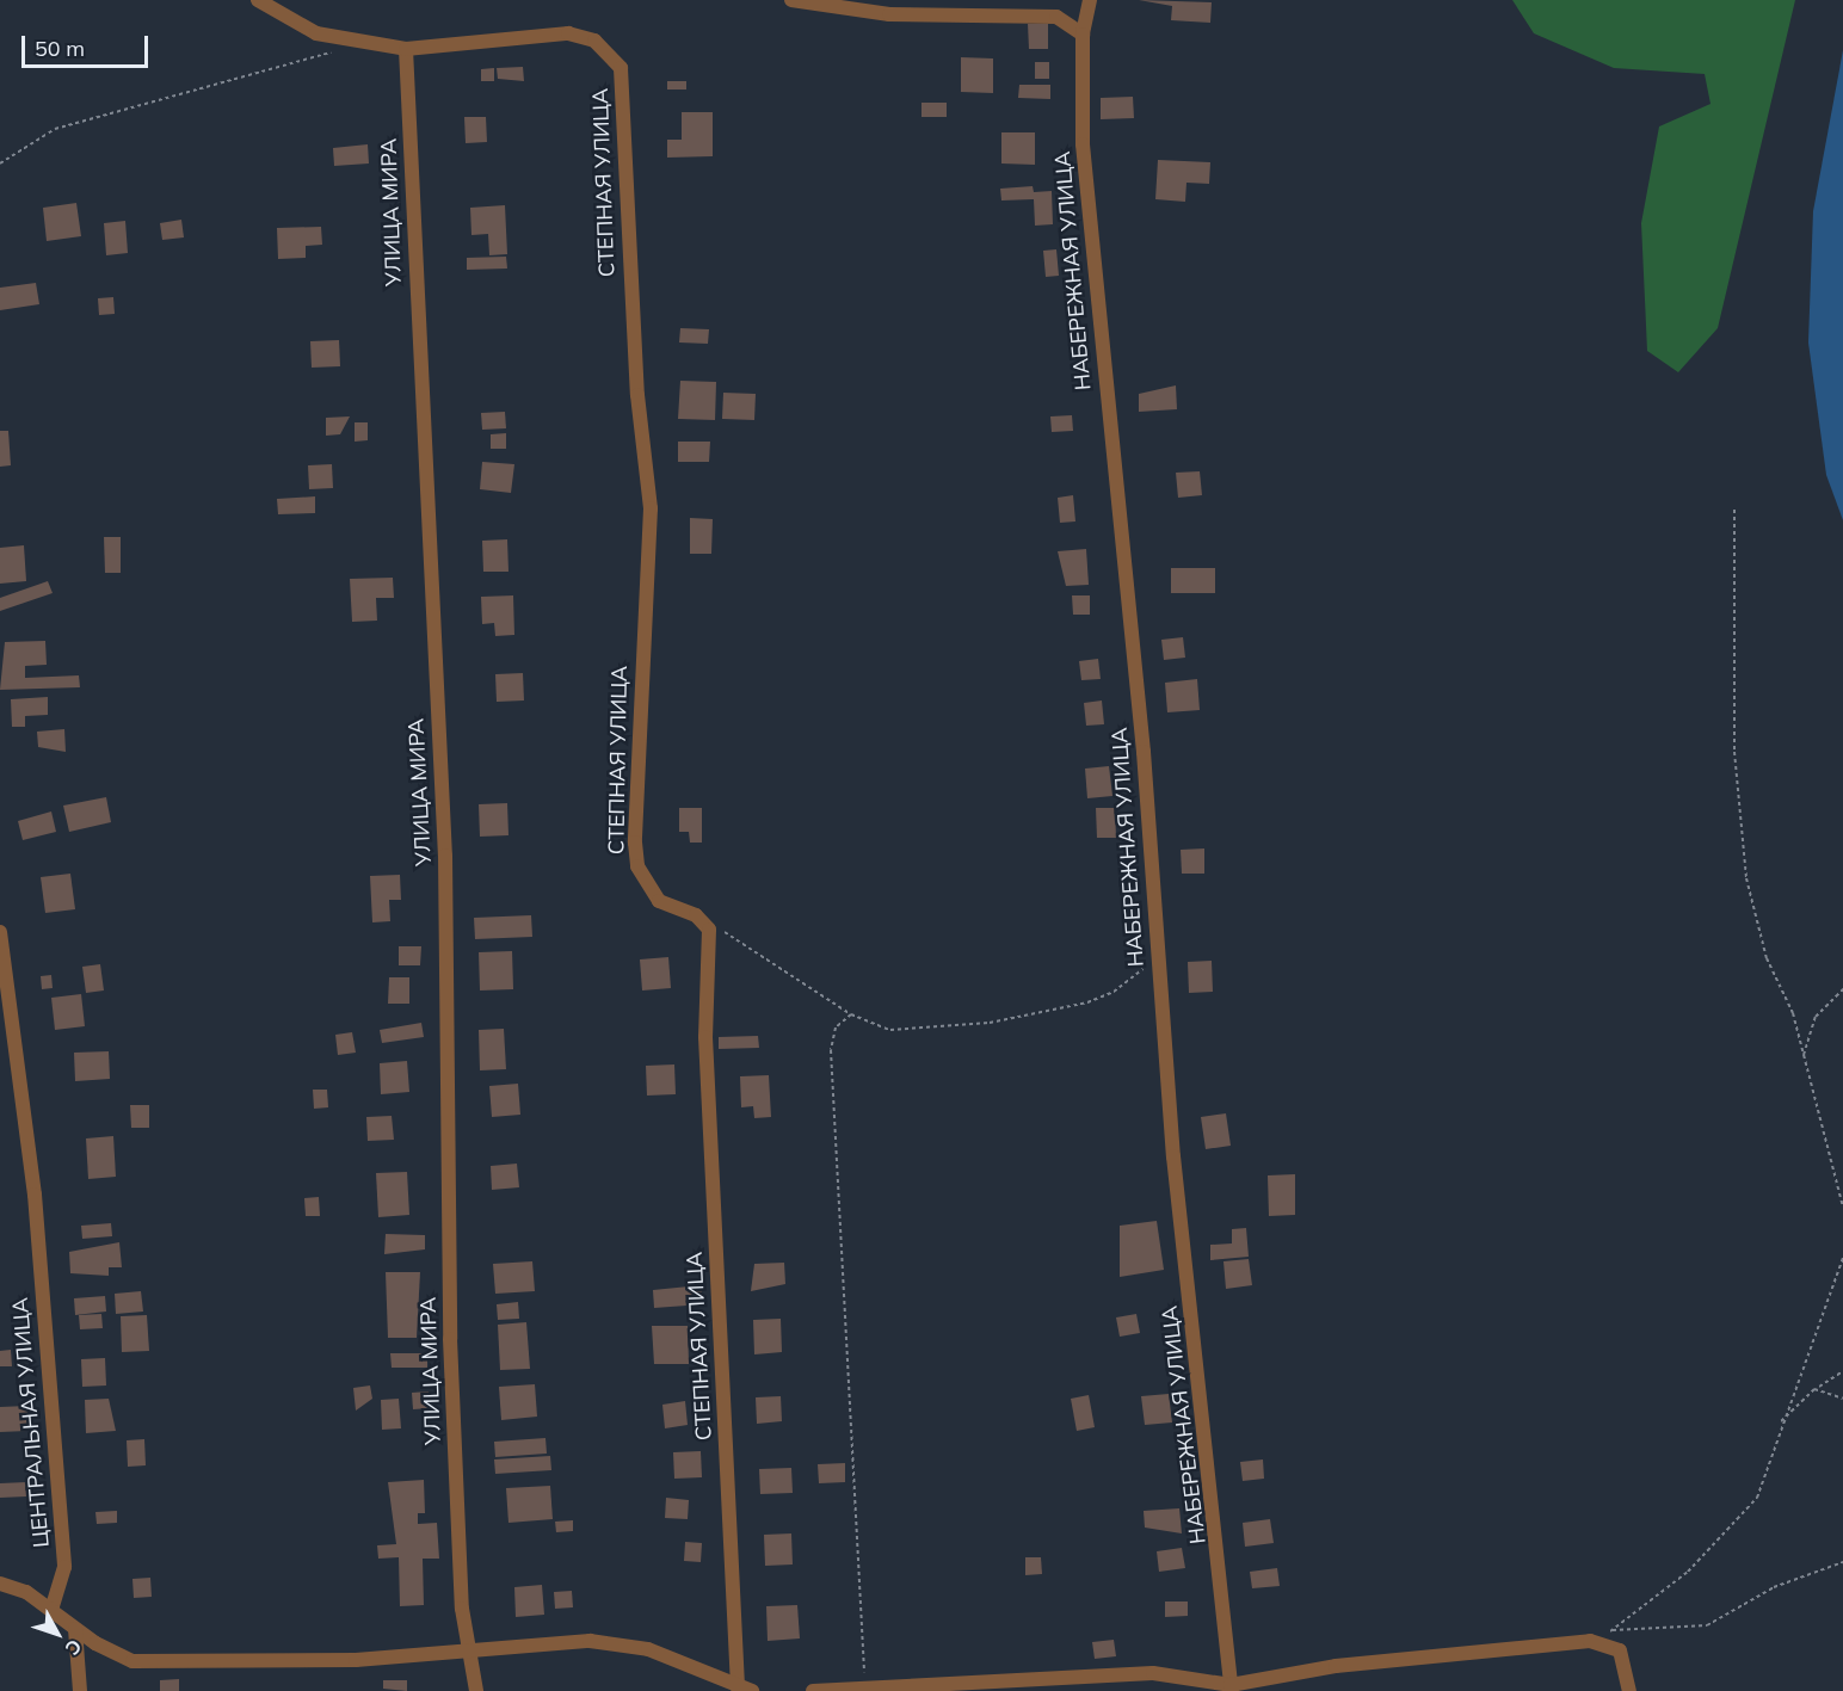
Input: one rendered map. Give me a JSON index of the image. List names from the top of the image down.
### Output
{
  "streets": {
    "street": [
      "СТЕПНАЯ УЛИЦА",
      "УЛИЦА МИРА",
      "НАБЕРЕЖНАЯ УЛИЦА",
      "ЦЕНТРАЛЬНАЯ УЛИЦА"
    ]
  },
  "crossings": [
    ["СТЕПНАЯ УЛИЦА", "УЛИЦА МИРА"]
  ],
  "scale_bar": "50 m",
  "north": "bottom right"
}
